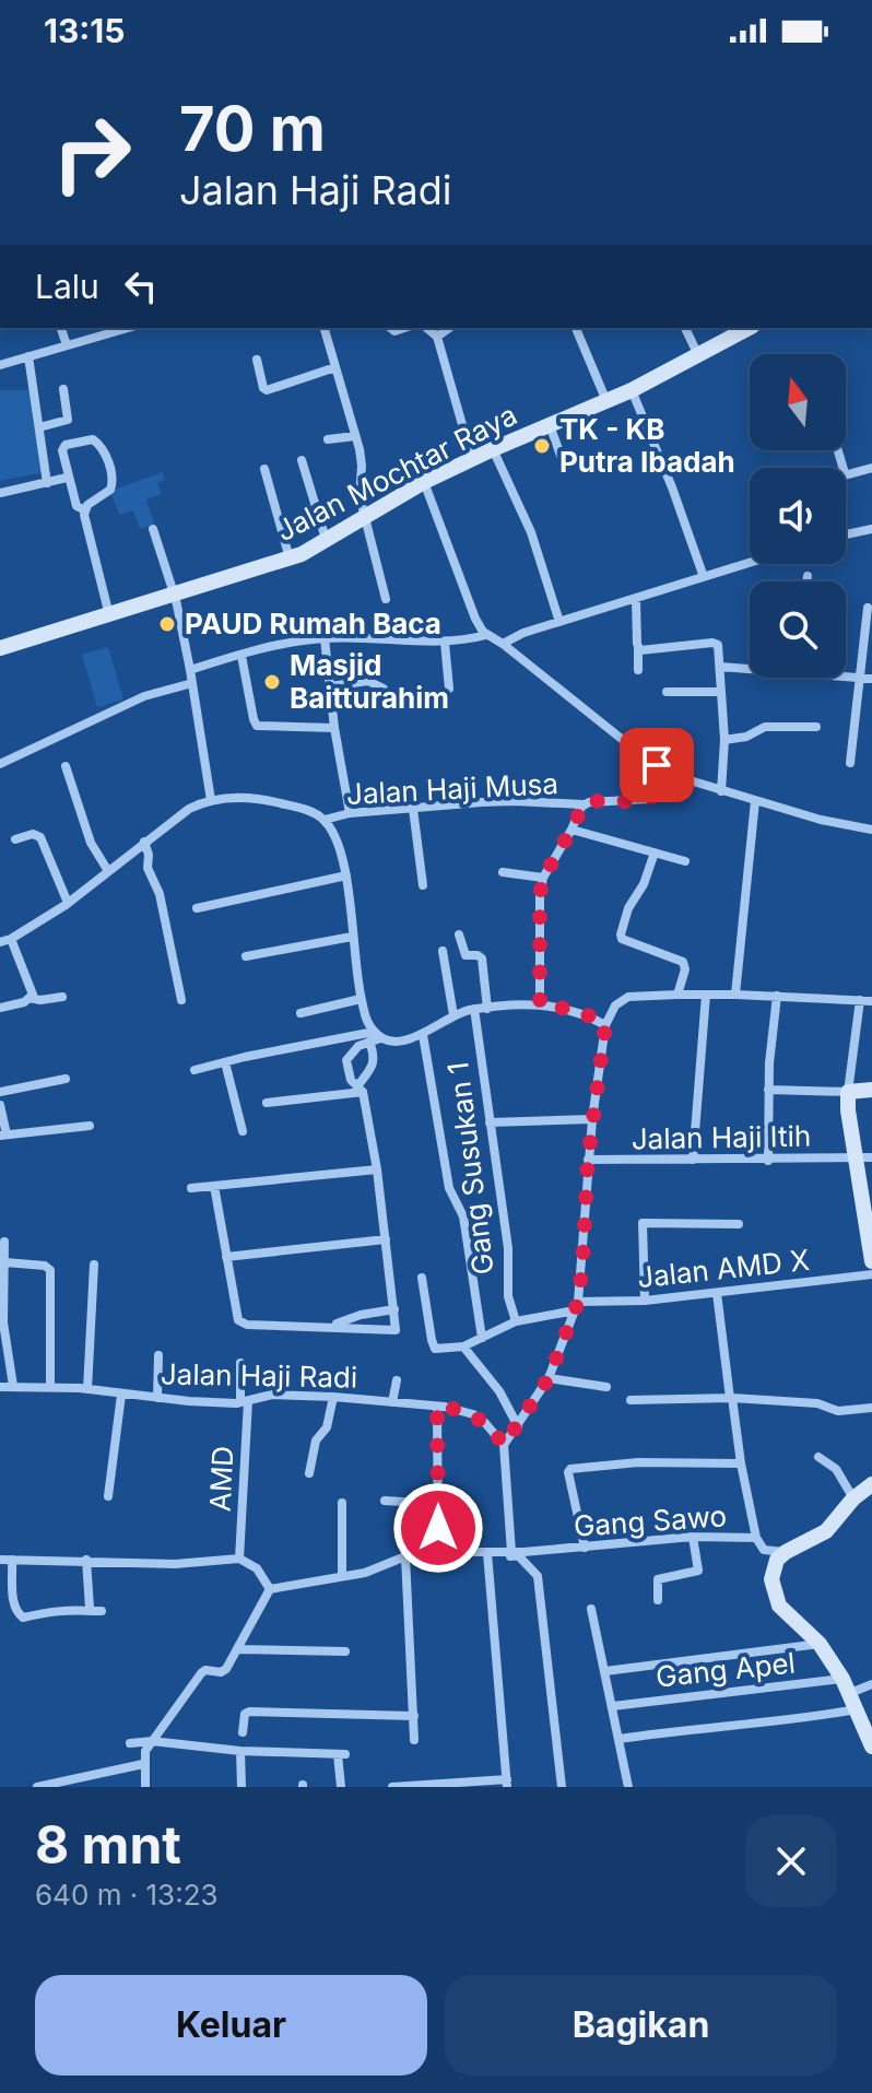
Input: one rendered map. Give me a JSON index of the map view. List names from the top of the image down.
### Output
{
  "streets": {
    "street": [
      "Jalan Mochtar Raya",
      "Jalan Haji Musa",
      "Jalan Haji Itih",
      "Gang Susukan 1",
      "Jalan AMD X",
      "Jalan Haji Radi",
      "AMD",
      "Gang Sawo",
      "Gang Apel"
    ]
  },
  "crossings": [
    ["Gang Susukan 1", "Jalan AMD X"],
    ["Jalan Haji Radi", "AMD"]
  ],
  "places": ["TK - KB Putra Ibadah", "PAUD Rumah Baca", "Masjid Baitturahim"],
  "north": "top",
  "page": {
    "status": "13:15",
    "turn": ["70 m", "Jalan Haji Radi"],
    "then": "Lalu",
    "heading": ["8 mnt", "640 m · 13:23"],
    "buttons": ["Keluar", "Bagikan"]
  }
}
